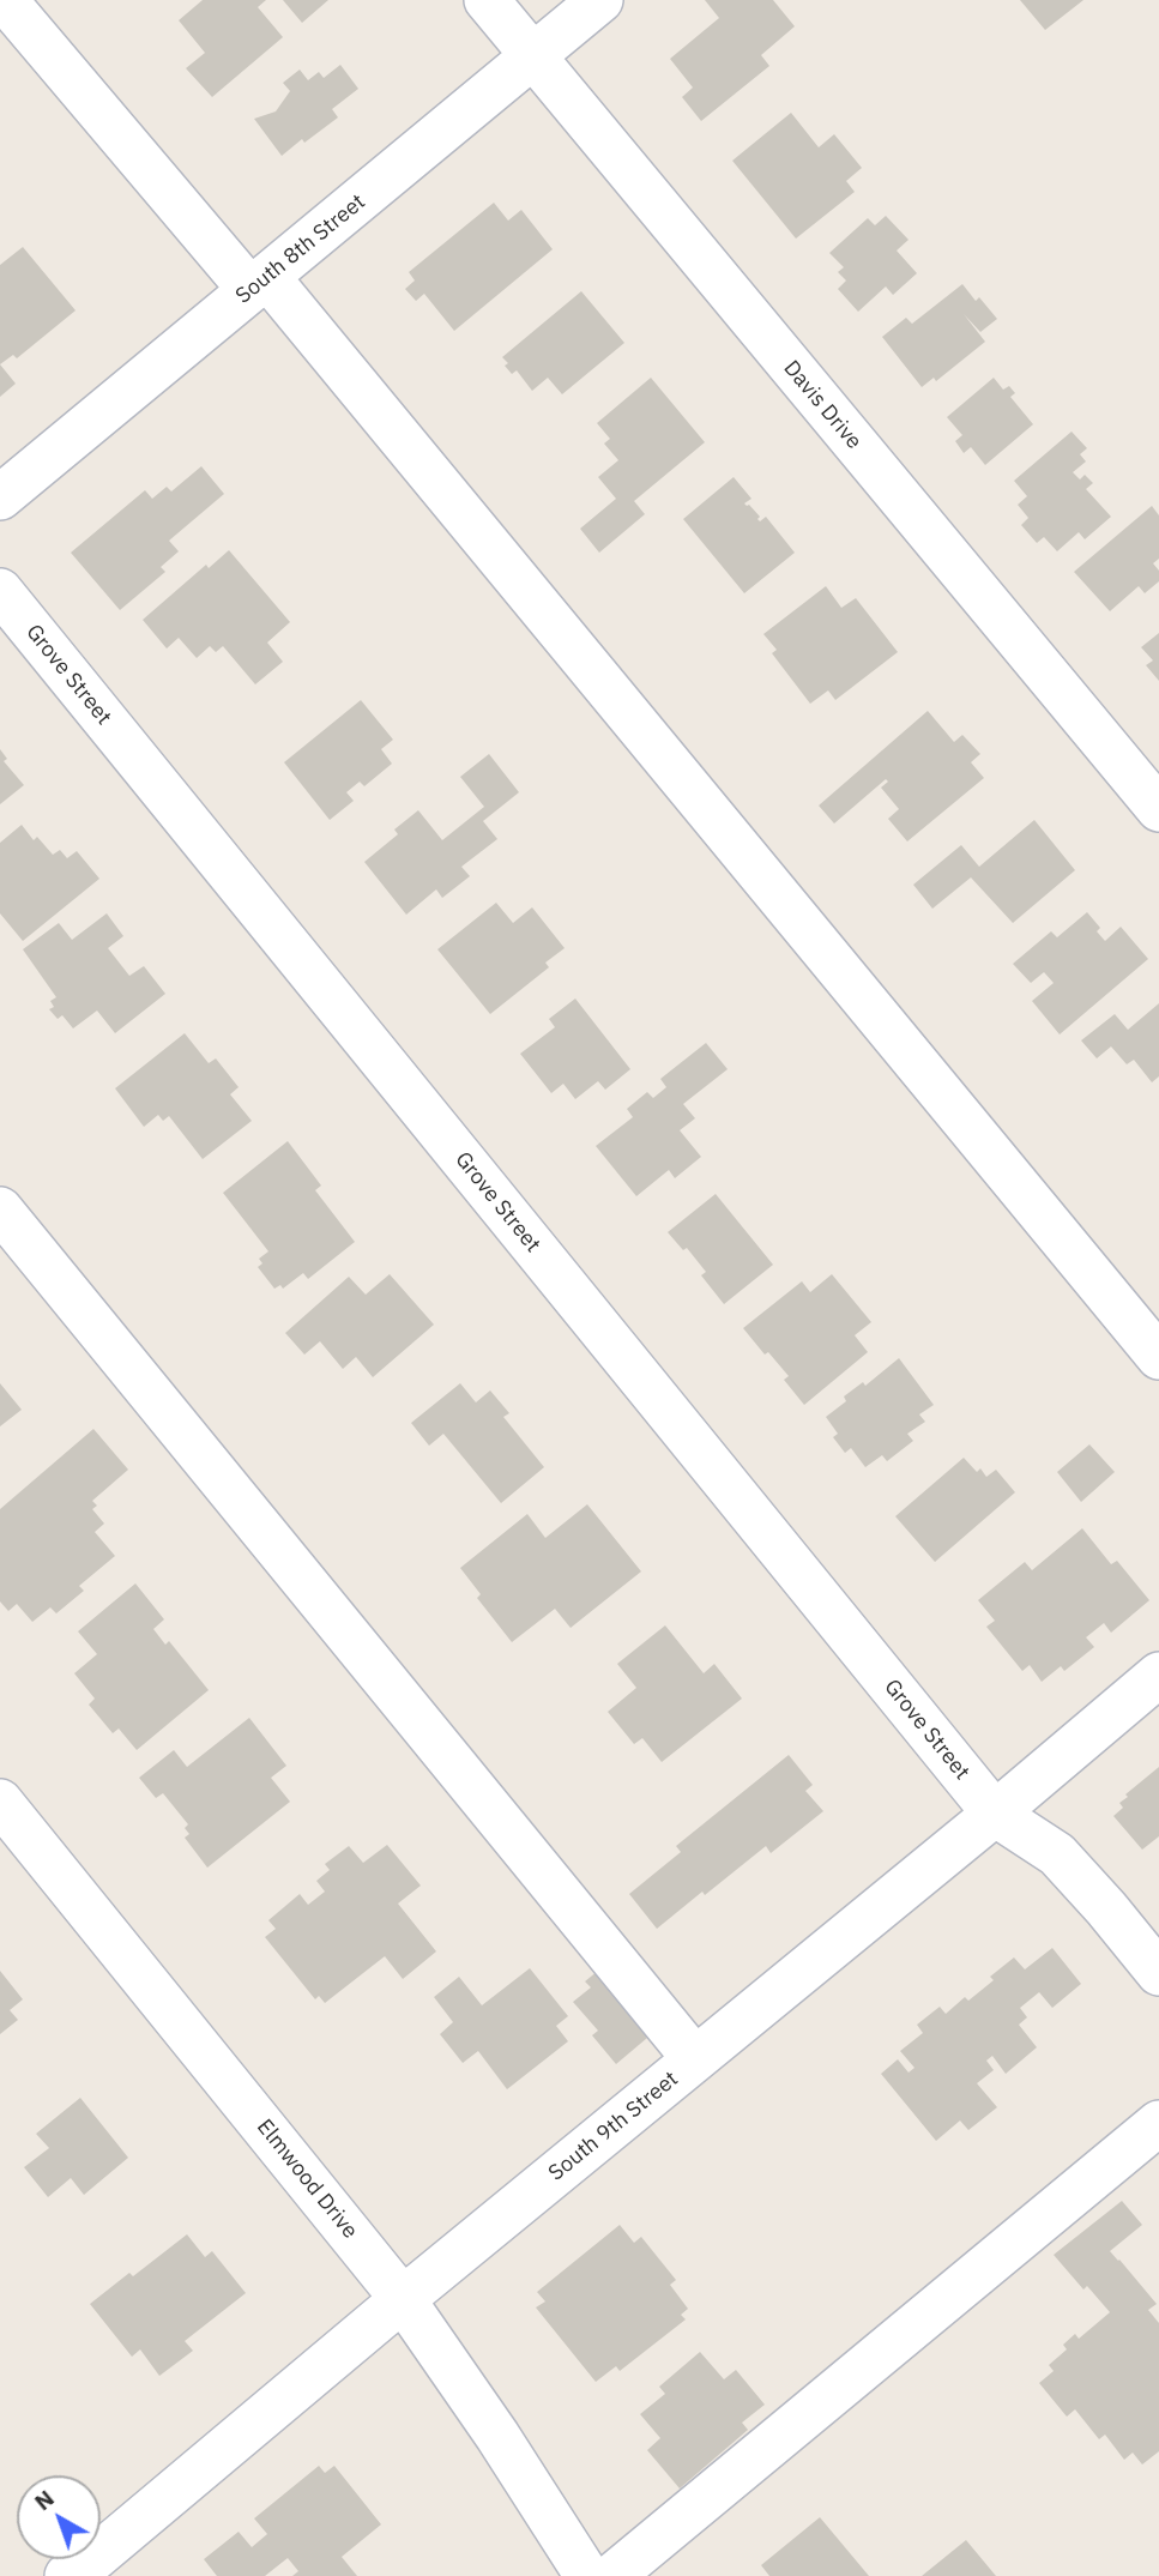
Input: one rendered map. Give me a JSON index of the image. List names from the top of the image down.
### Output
{
  "streets": {
    "street": [
      "South 8th Street",
      "Davis Drive",
      "Grove Street",
      "South 9th Street",
      "Elmwood Drive"
    ]
  },
  "crossings": [
    ["South 8th Street", "Davis Drive"],
    ["Grove Street", "South 9th Street"],
    ["South 9th Street", "Elmwood Drive"]
  ],
  "north": "top left"
}
